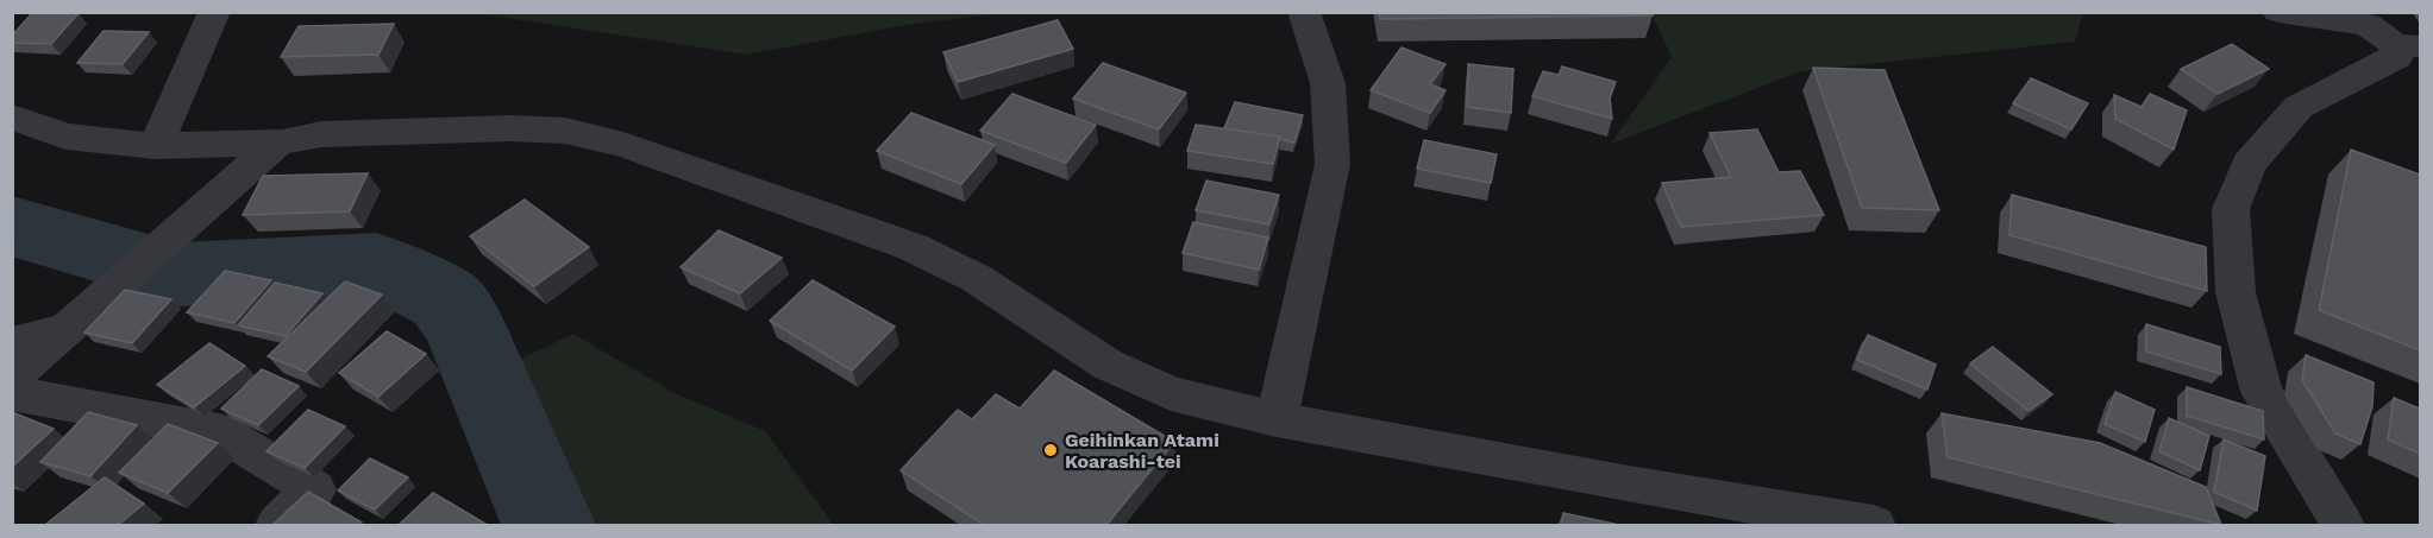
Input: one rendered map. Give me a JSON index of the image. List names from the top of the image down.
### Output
{
  "places": ["Geihinkan Atami Koarashi-tei"]
}
